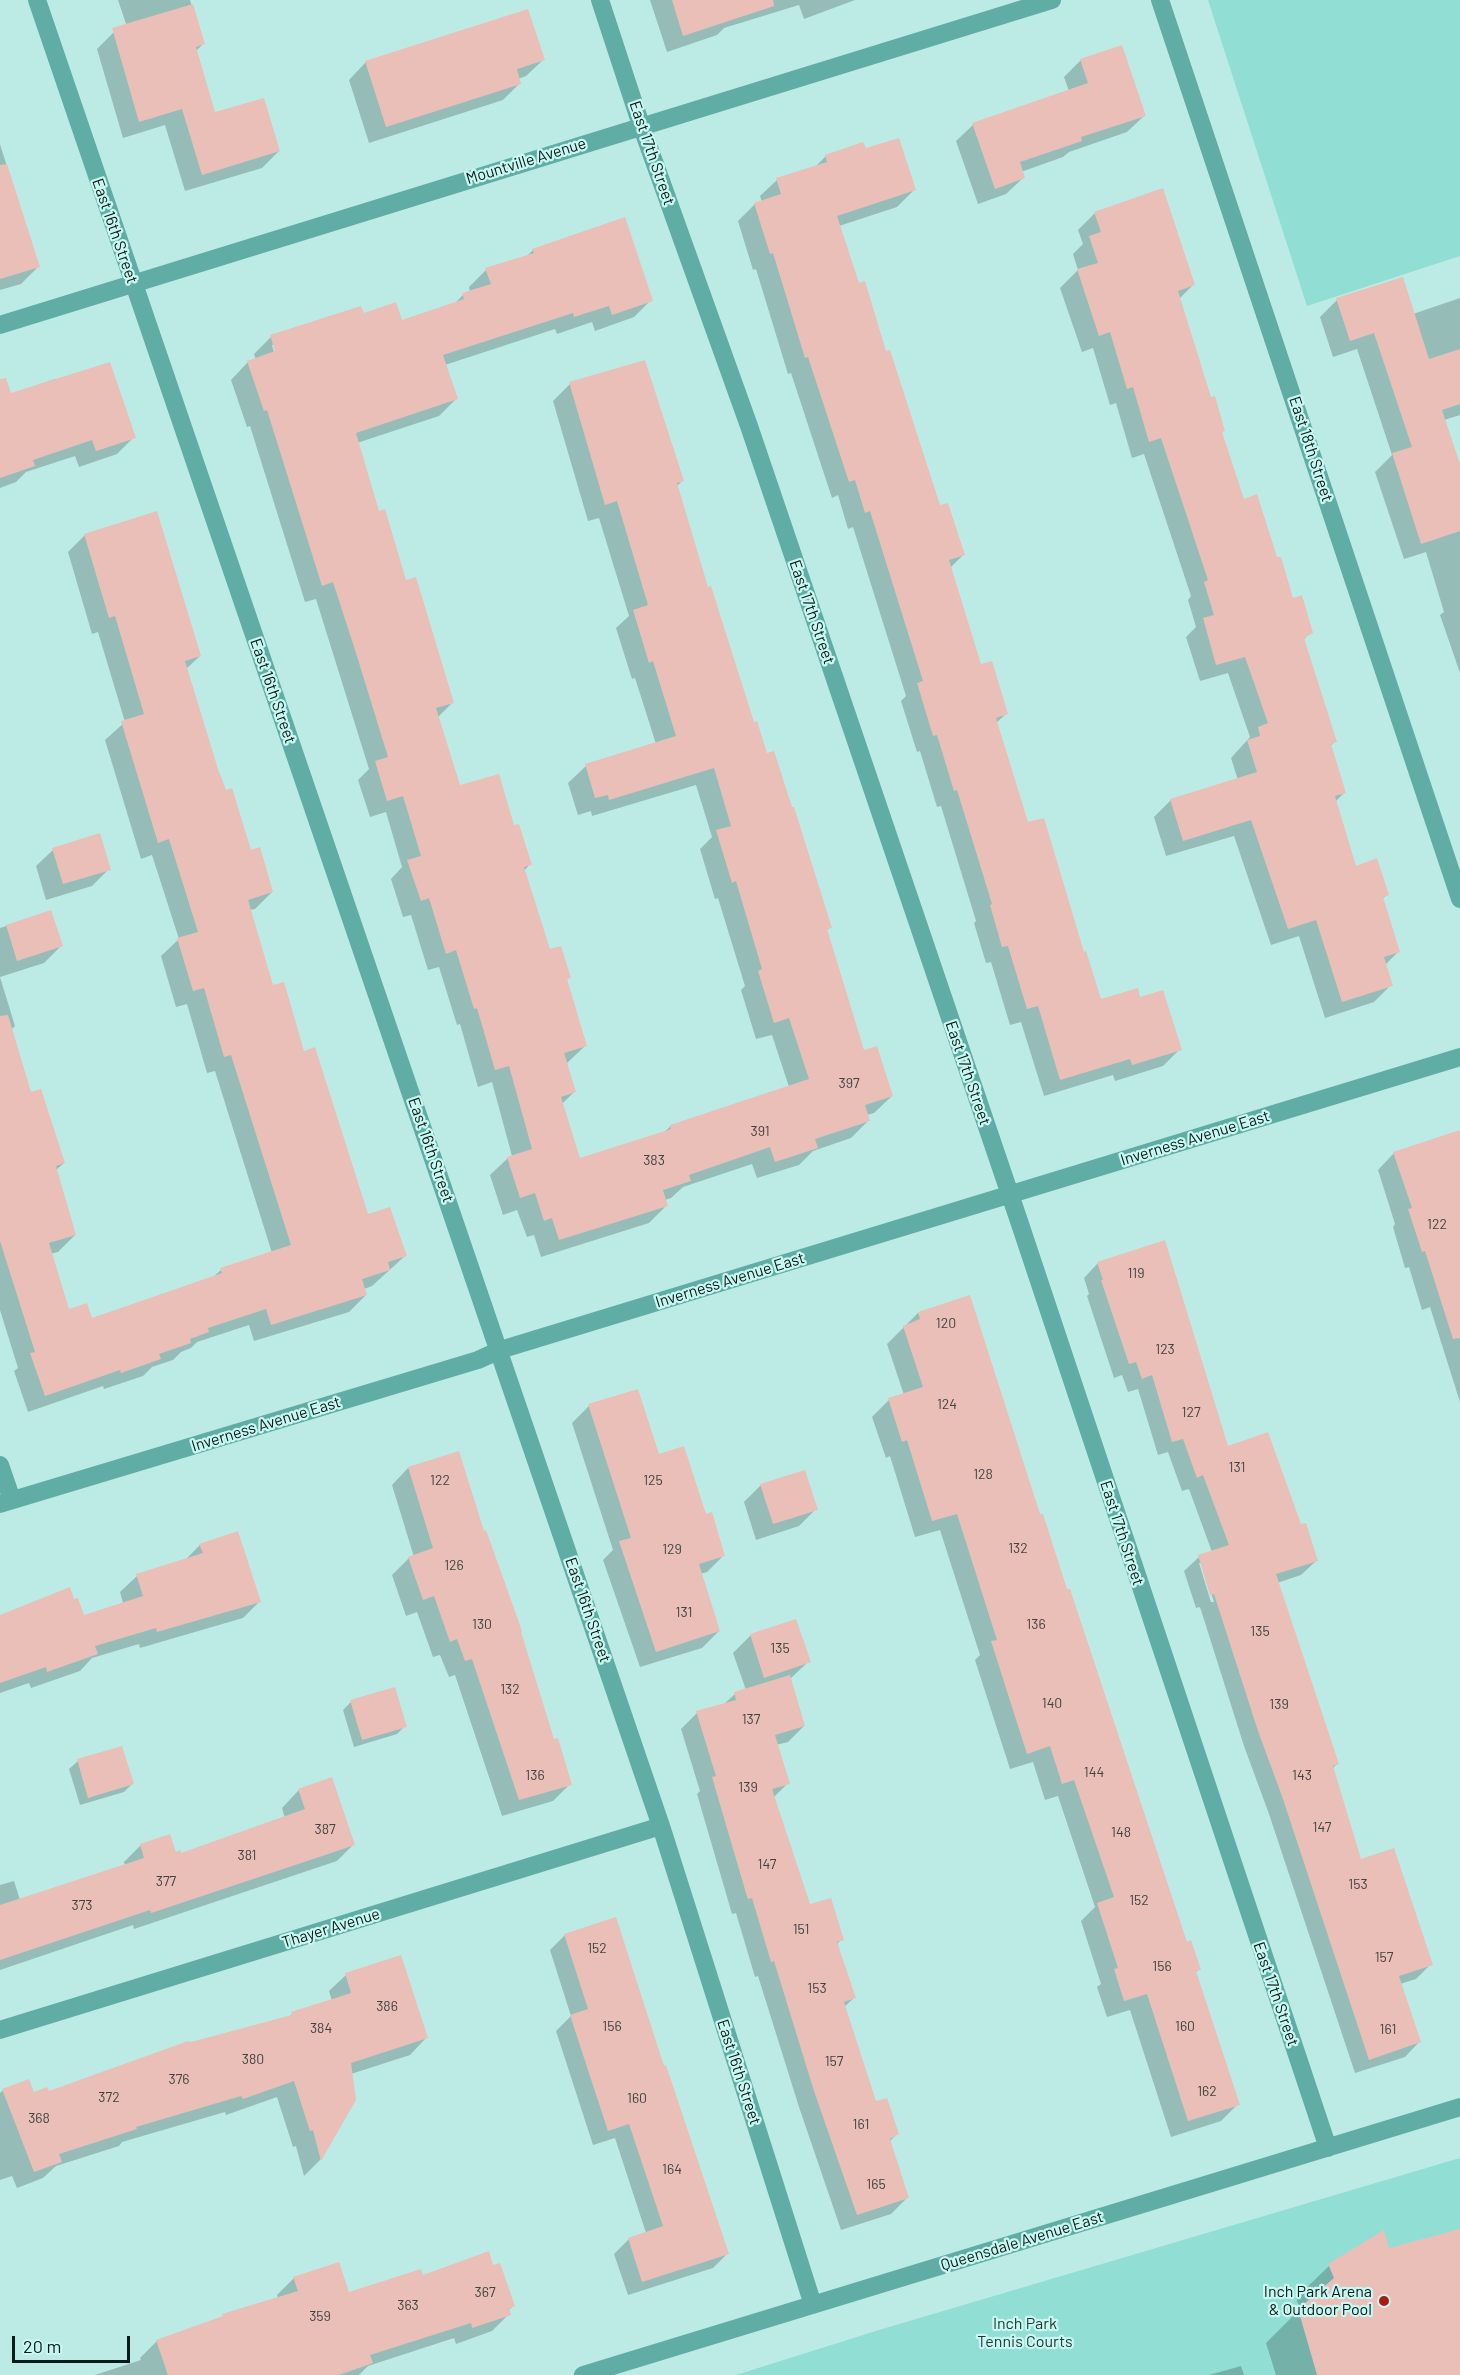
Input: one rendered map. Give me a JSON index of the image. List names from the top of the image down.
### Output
{
  "streets": {
    "street": [
      "East 17th Street",
      "Mountville Avenue",
      "East 16th Street",
      "East 18th Street",
      "Inverness Avenue East",
      "Thayer Avenue",
      "Queensdale Avenue East"
    ]
  },
  "crossings": [
    ["East 17th Street", "Mountville Avenue"],
    ["East 17th Street", "Inverness Avenue East"],
    ["East 17th Street", "Queensdale Avenue East"],
    ["Mountville Avenue", "East 16th Street"],
    ["East 16th Street", "Inverness Avenue East"],
    ["East 16th Street", "Thayer Avenue"],
    ["East 16th Street", "Queensdale Avenue East"]
  ],
  "parks": ["Inch Park Tennis Courts"],
  "places": ["Inch Park Arena & Outdoor Pool"],
  "house_numbers": [
    "397",
    "391",
    "383",
    "122",
    "119",
    "120",
    "123",
    "124",
    "127",
    "131",
    "128",
    "122",
    "125",
    "132",
    "129",
    "126",
    "131",
    "130",
    "136",
    "135",
    "135",
    "132",
    "140",
    "139",
    "137",
    "144",
    "136",
    "143",
    "139",
    "147",
    "387",
    "148",
    "381",
    "147",
    "377",
    "153",
    "152",
    "373",
    "151",
    "152",
    "157",
    "156",
    "153",
    "386",
    "156",
    "160",
    "384",
    "161",
    "380",
    "157",
    "376",
    "162",
    "372",
    "160",
    "368",
    "161",
    "164",
    "165",
    "367",
    "363",
    "359"
  ],
  "scale_bar": "20 m"
}
